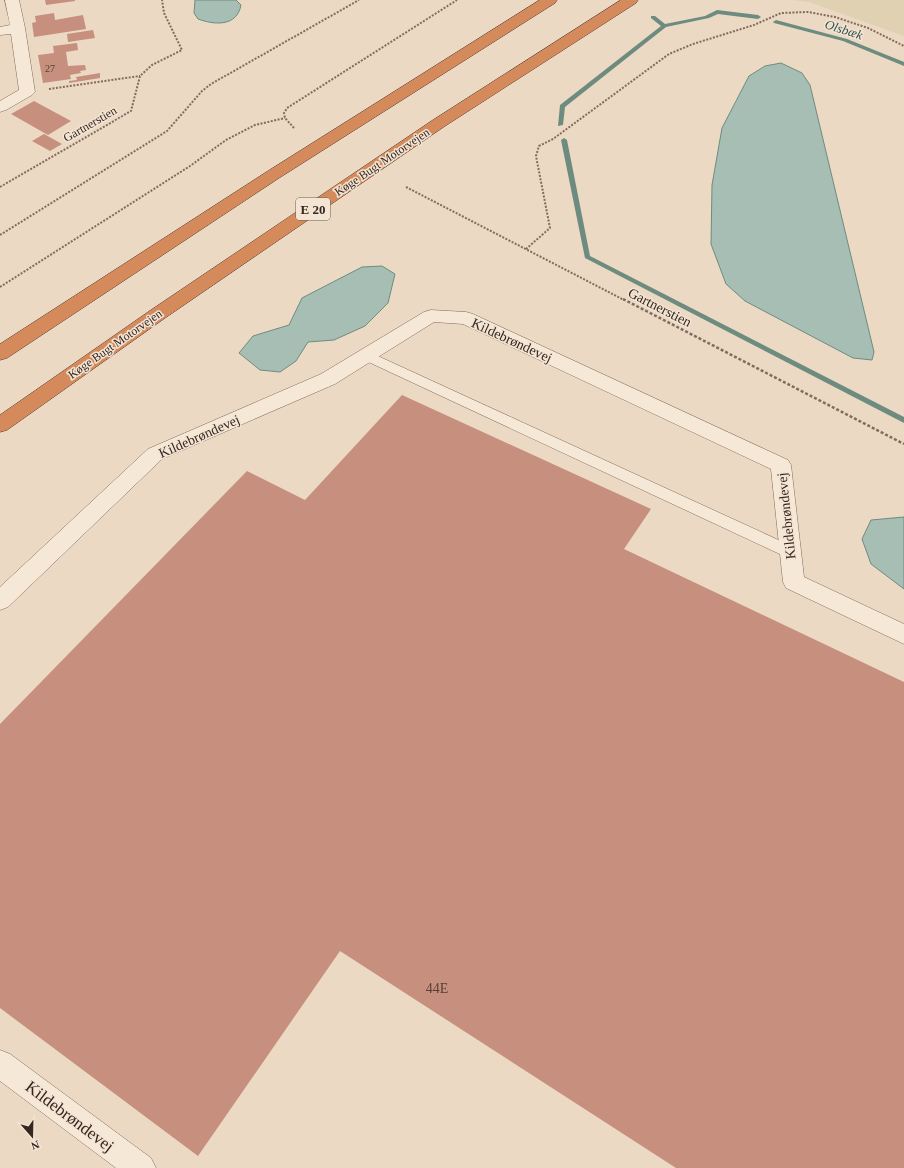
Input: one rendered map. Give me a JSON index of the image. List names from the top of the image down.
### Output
{
  "streets": {
    "highway": ["Køge Bugt Motorvejen", "E 20"],
    "street": ["Kildebrøndevej"],
    "path": ["Gartnerstien"]
  },
  "water": ["Olsbæk"],
  "house_numbers": ["27", "44E"],
  "north": "bottom"
}
